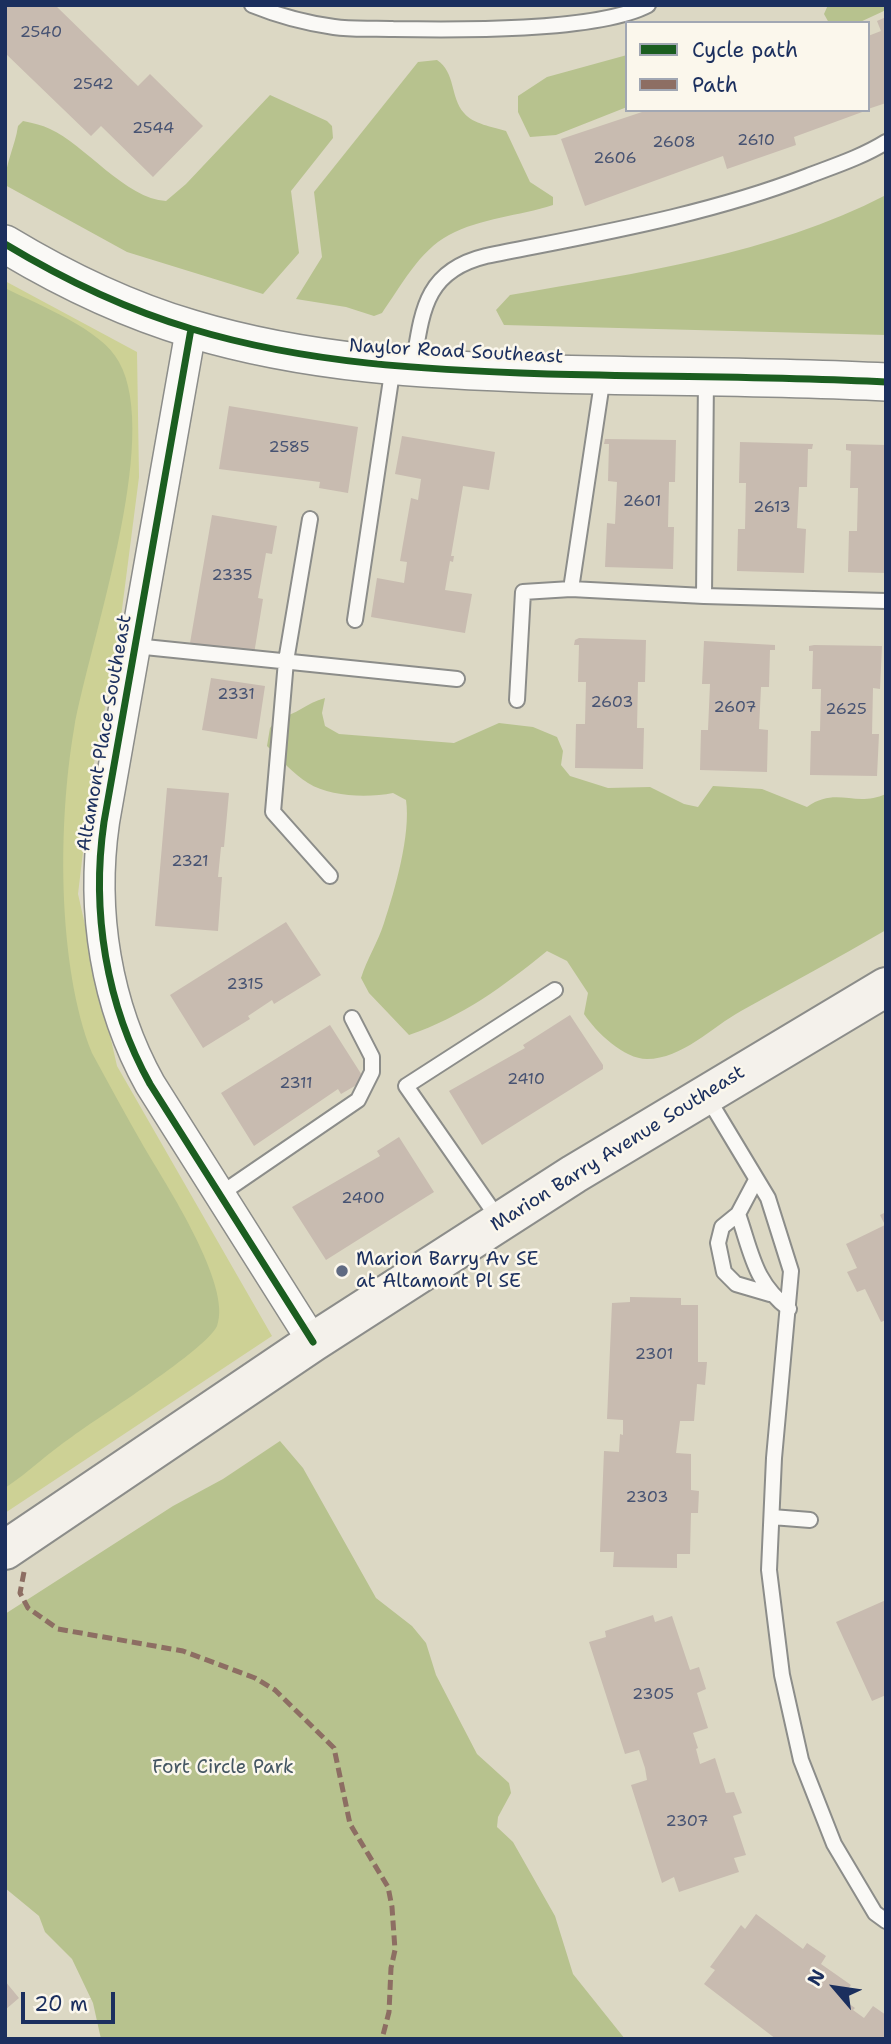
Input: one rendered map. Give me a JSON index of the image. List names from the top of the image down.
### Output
{
  "streets": {
    "main road": ["Marion Barry Avenue Southeast"],
    "street": ["Naylor Road Southeast", "Altamont Place Southeast"]
  },
  "crossings": [
    ["Naylor Road Southeast", "Altamont Place Southeast"],
    ["Altamont Place Southeast", "Marion Barry Avenue Southeast"]
  ],
  "parks": ["Fort Circle Park"],
  "places": ["Marion Barry Av SE at Altamont Pl SE"],
  "house_numbers": [
    "2540",
    "2542",
    "2544",
    "2610",
    "2608",
    "2606",
    "2585",
    "2601",
    "2613",
    "2335",
    "2331",
    "2603",
    "2607",
    "2625",
    "2321",
    "2315",
    "2410",
    "2311",
    "2400",
    "2301",
    "2303",
    "2305",
    "2307"
  ],
  "legend": ["Cycle path", "Path"],
  "scale_bar": "20 m",
  "north": "top left"
}
